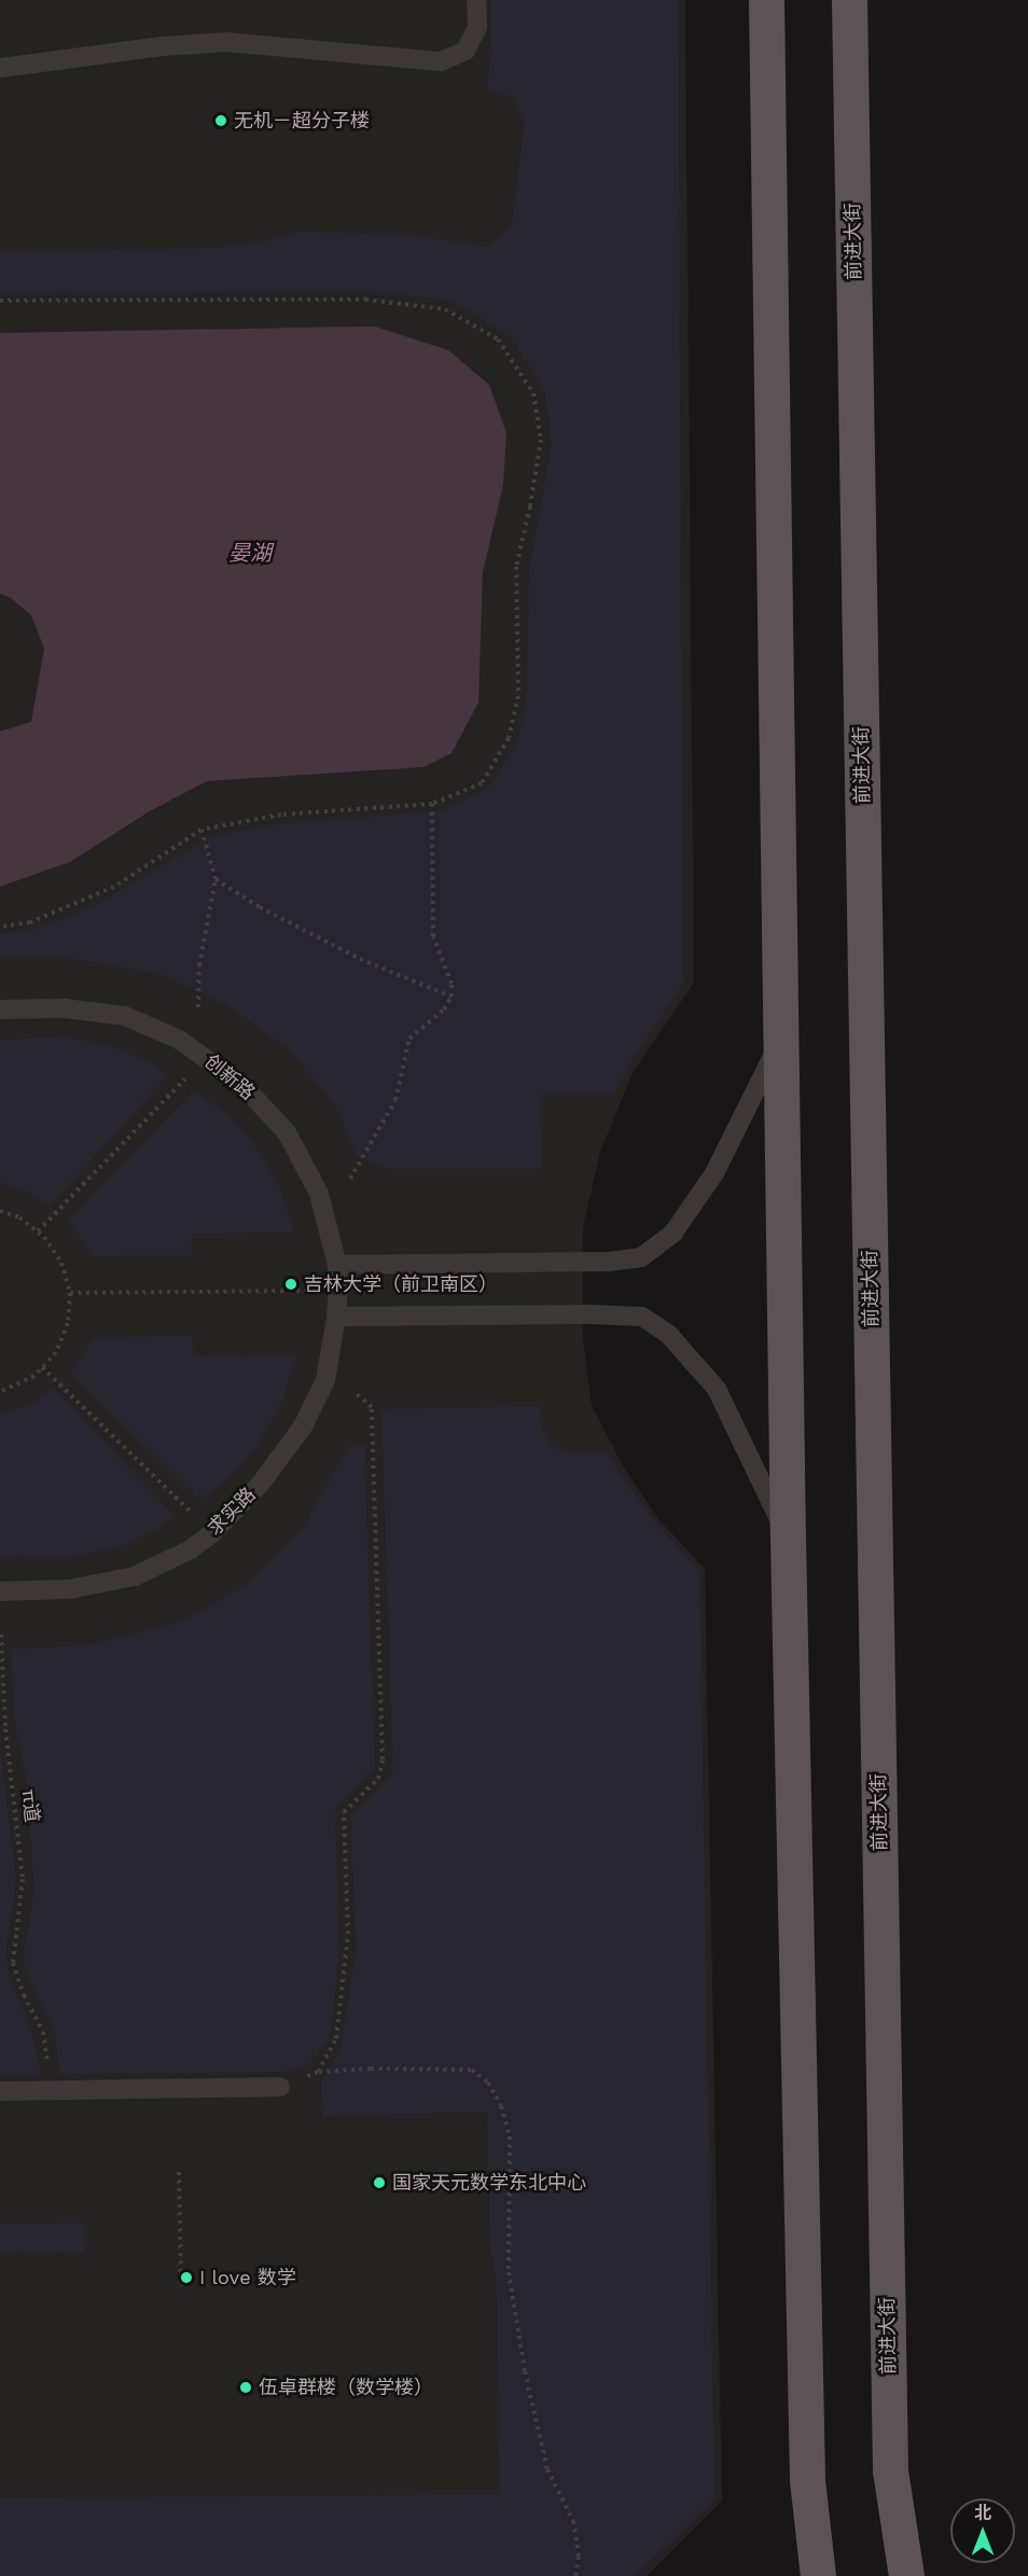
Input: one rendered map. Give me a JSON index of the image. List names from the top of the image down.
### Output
{
  "streets": {
    "main road": ["前进大街"],
    "lane": ["创新路", "求实路"],
    "path": ["π道"]
  },
  "crossings": [
    ["创新路", "求实路"]
  ],
  "water": ["晏湖"],
  "places": [
    "无机－超分子楼",
    "吉林大学（前卫南区）",
    "国家天元数学东北中心",
    "I love 数学",
    "伍卓群楼（数学楼）"
  ],
  "north": "top"
}
